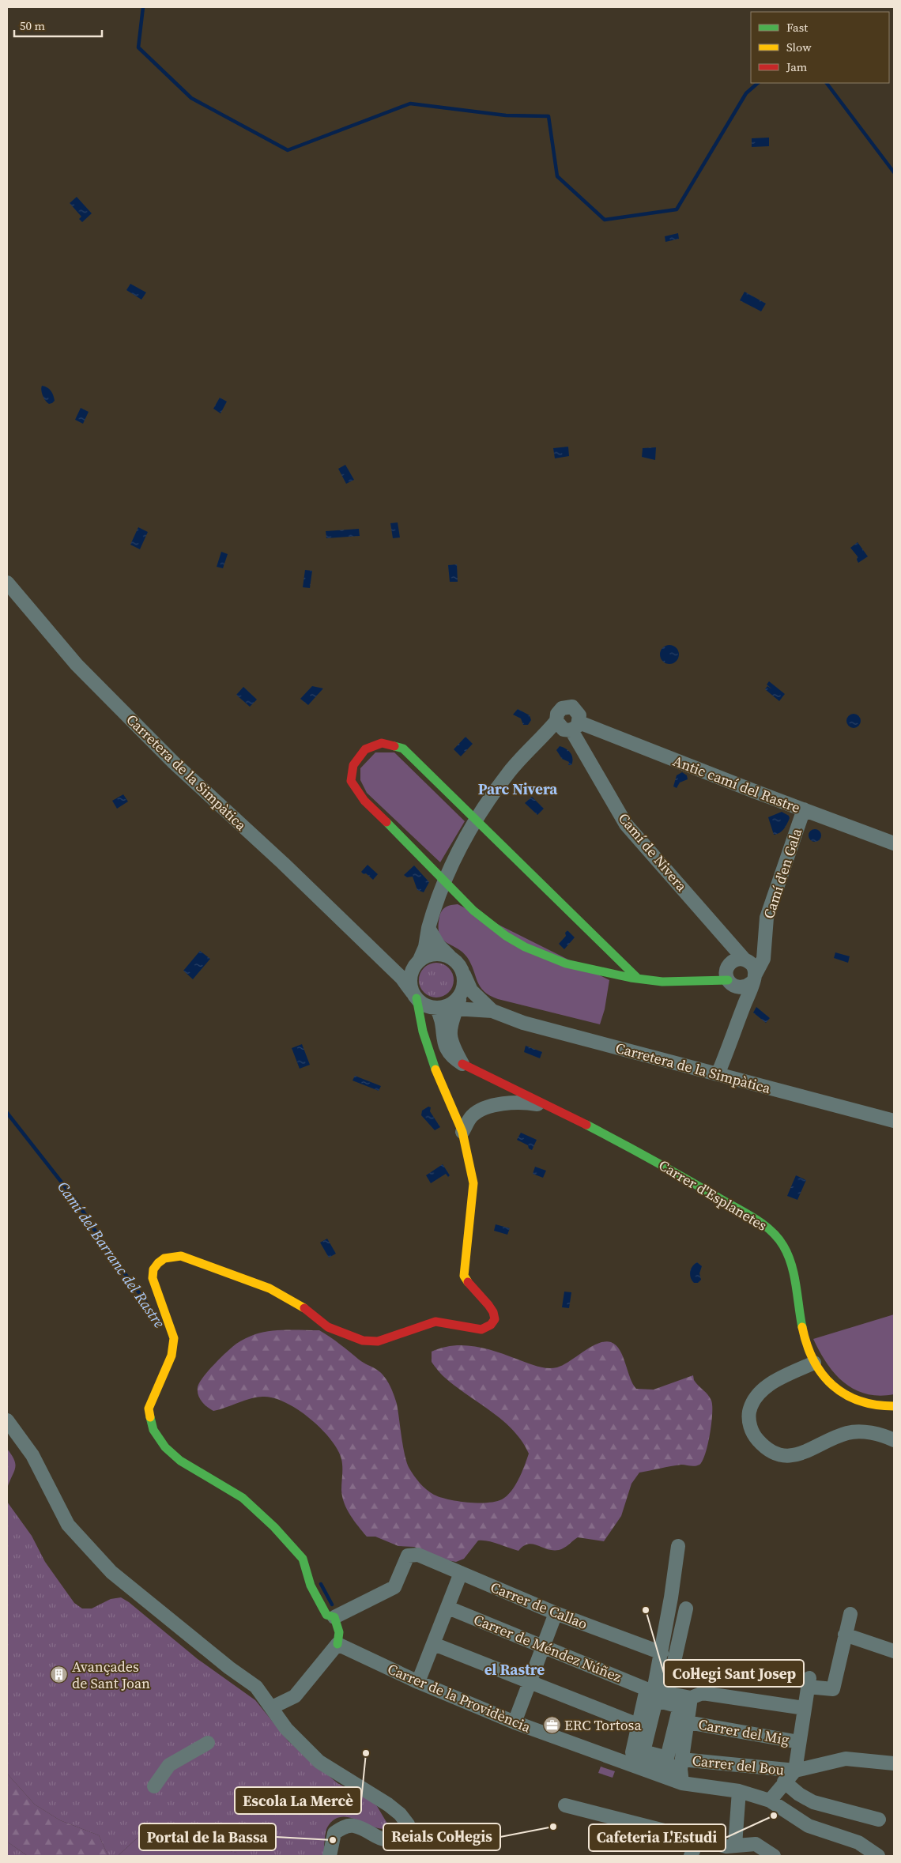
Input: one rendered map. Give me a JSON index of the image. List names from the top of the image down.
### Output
{
  "streets": {
    "street": [
      "Carretera de la Simpàtica",
      "Antic camí del Rastre",
      "Camí de Nivera",
      "Camí d'en Gala",
      "Carrer d'Esplanetes",
      "Carrer de Callao",
      "Carrer de Méndez Núñez",
      "Carrer de la Providència",
      "Carrer del Mig",
      "Carrer del Bou"
    ]
  },
  "crossings": [
    ["Carretera de la Simpàtica", "Camí d'en Gala"],
    ["Carretera de la Simpàtica", "Carrer d'Esplanetes"],
    ["Antic camí del Rastre", "Camí de Nivera"],
    ["Antic camí del Rastre", "Camí d'en Gala"],
    ["Camí de Nivera", "Camí d'en Gala"],
    ["Carrer de la Providència", "Carrer del Bou"]
  ],
  "districts": ["Parc Nivera", "el Rastre"],
  "water": ["Camí del Barranc del Rastre"],
  "places": {
    "other": [
      "Col·legi Sant Josep",
      "Escola La Mercè",
      "Cafeteria L'Estudi",
      "Reials Col·legis",
      "Portal de la Bassa"
    ],
    "building": ["Avançades de Sant Joan"],
    "office": ["ERC Tortosa"]
  },
  "legend": ["Fast", "Slow", "Jam"],
  "scale_bar": "50 m"
}
